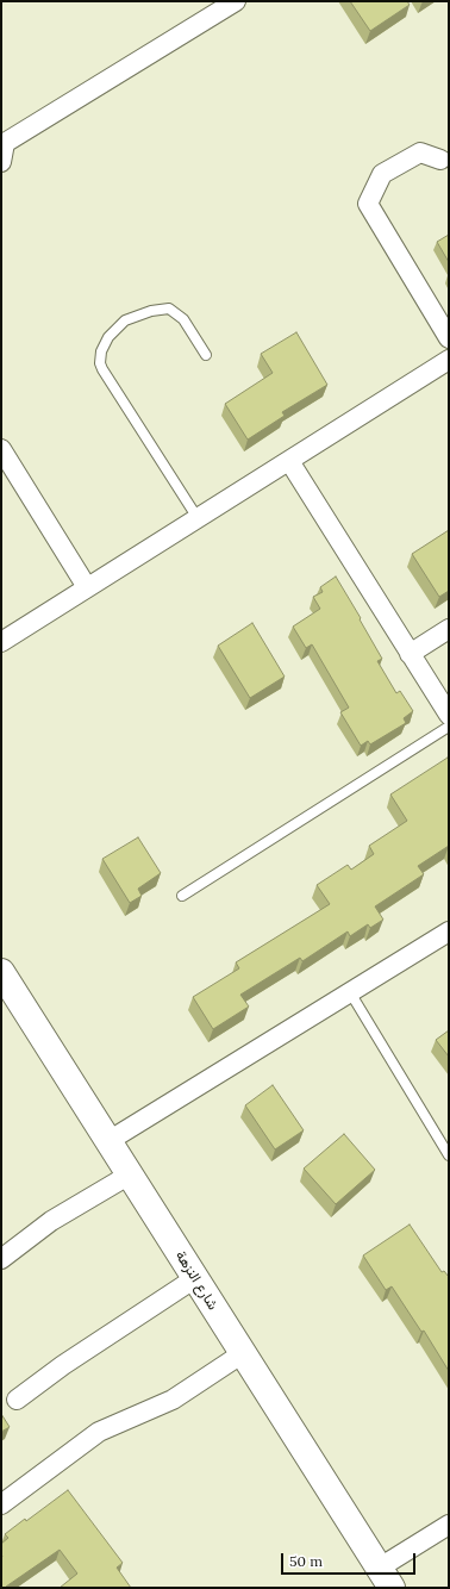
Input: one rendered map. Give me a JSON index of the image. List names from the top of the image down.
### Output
{
  "streets": {
    "main road": ["شارع النزهة"]
  },
  "scale_bar": "50 m"
}
